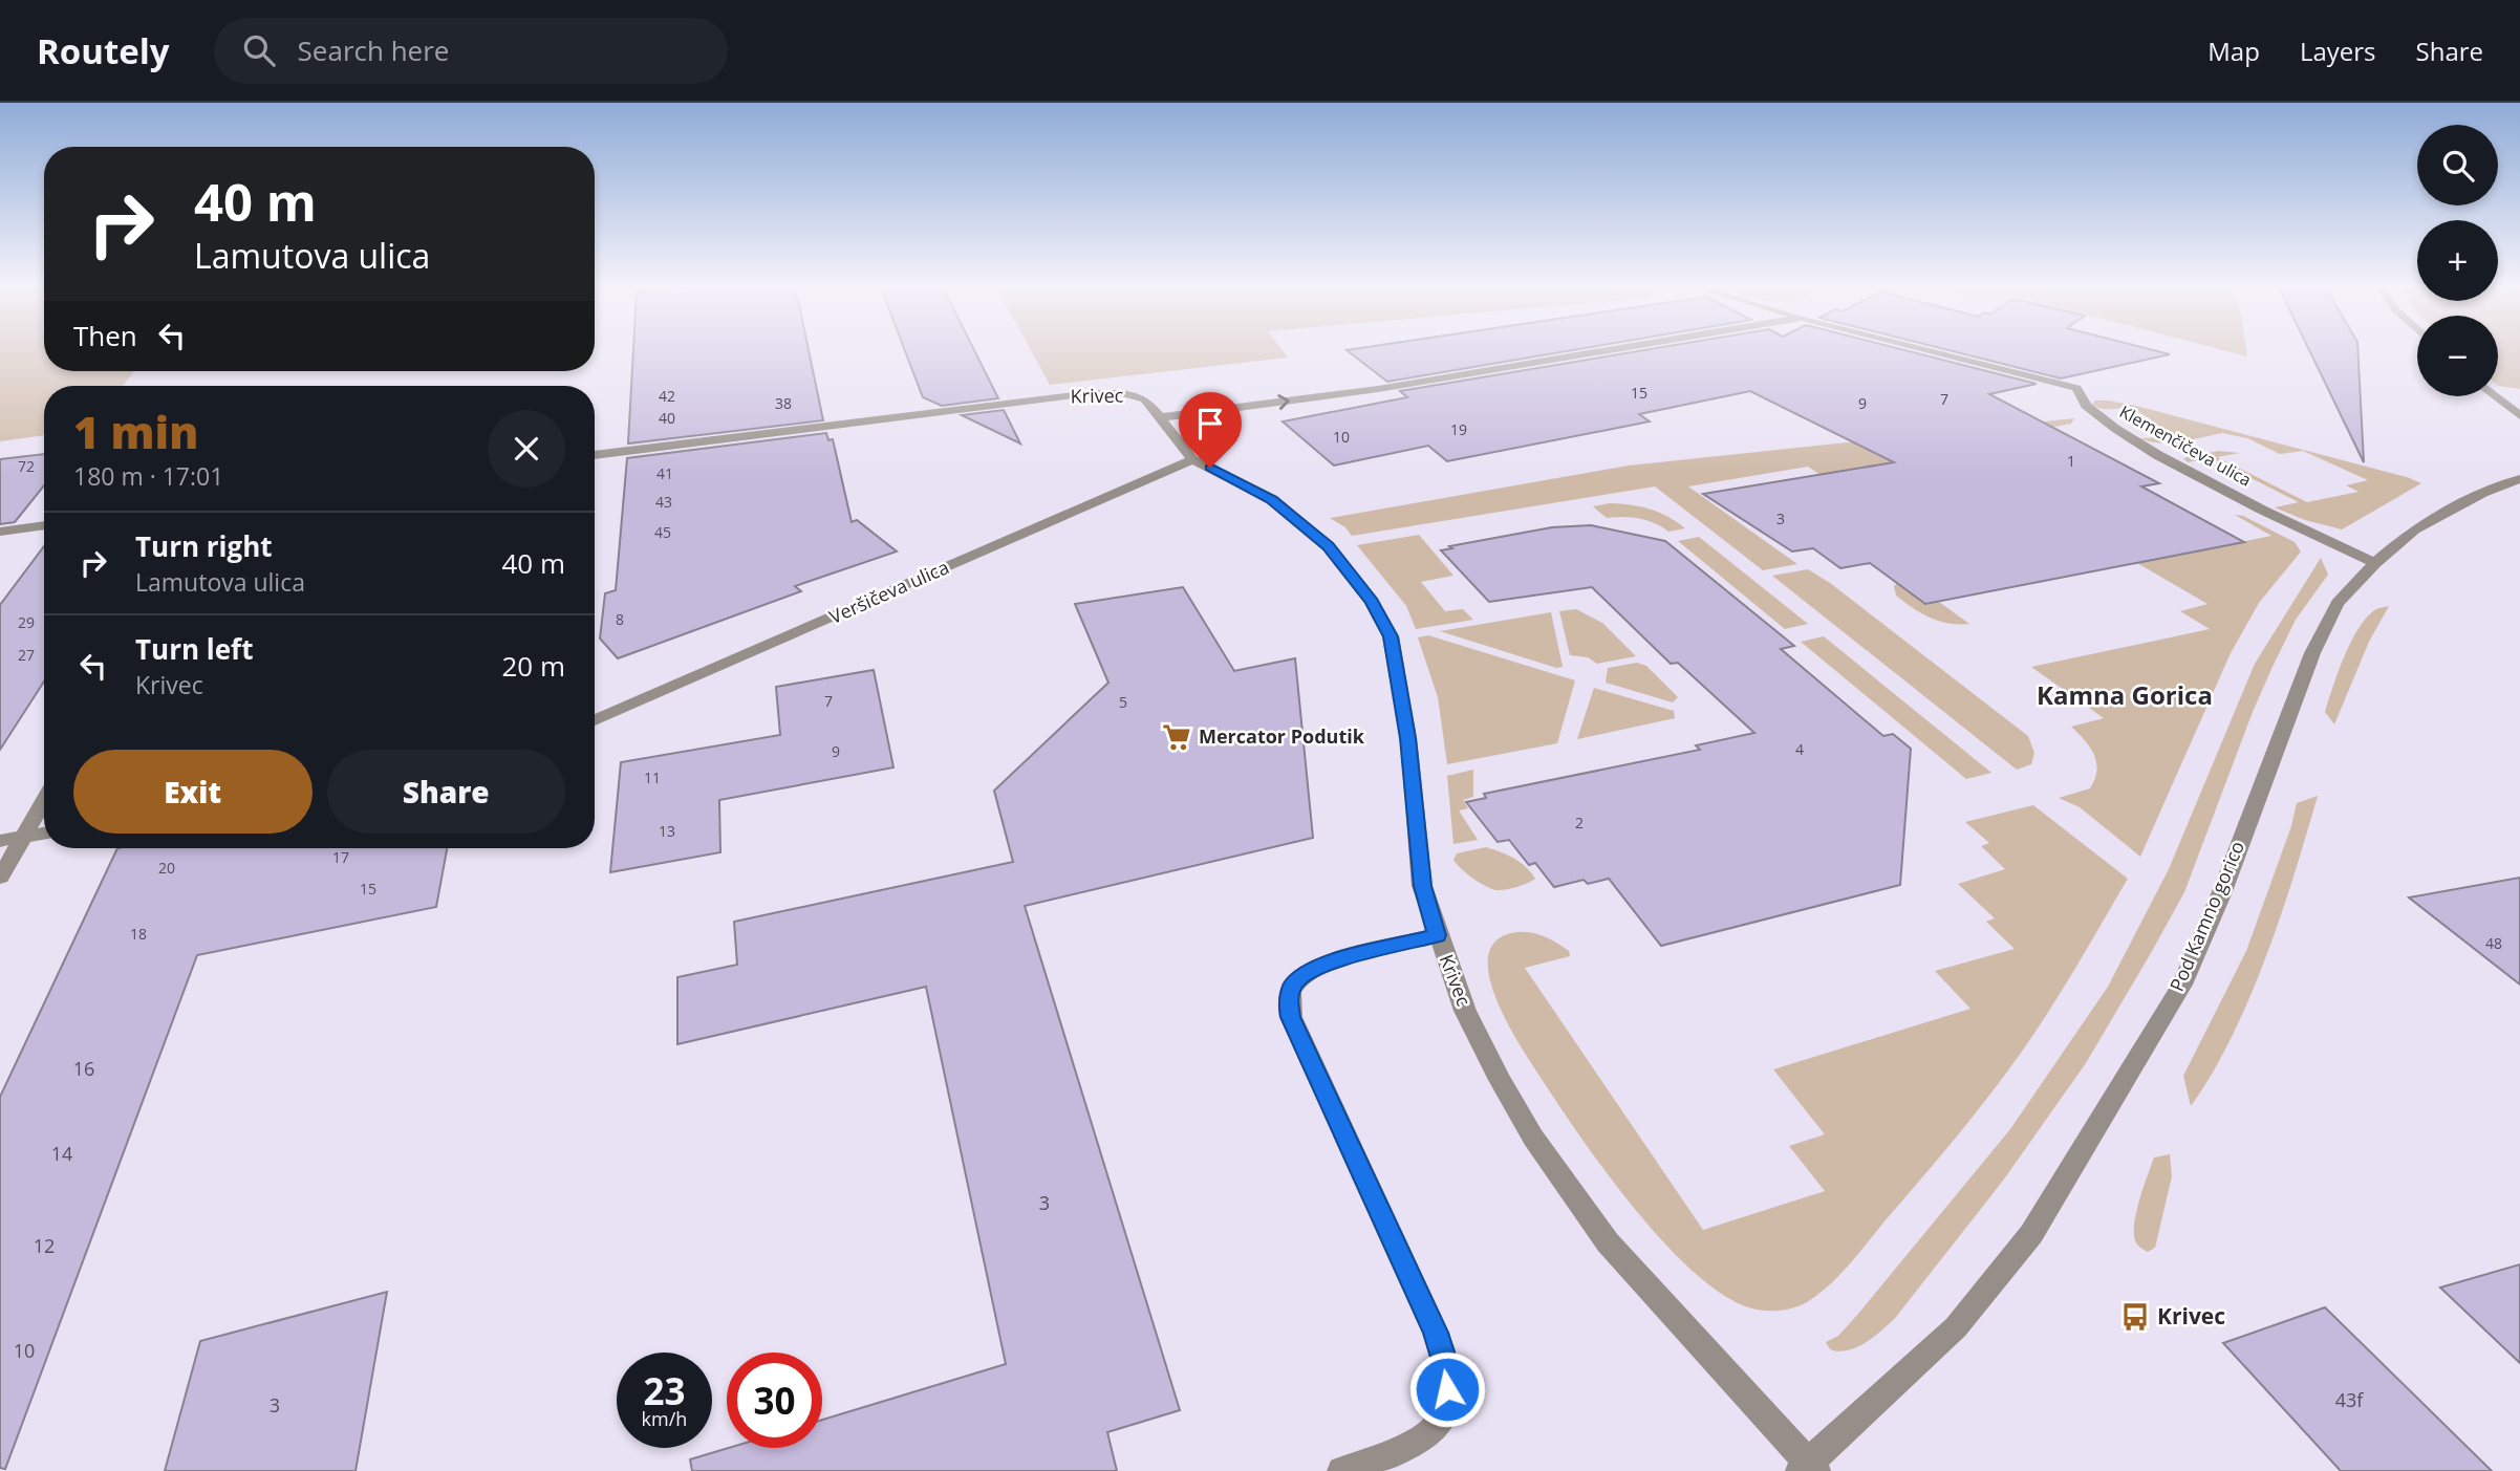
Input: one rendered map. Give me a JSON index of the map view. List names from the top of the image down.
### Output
{
  "streets": {
    "street": [
      "Krivec",
      "Klemenčičeva ulica",
      "Veršičeva ulica",
      "Pod Kamno gorico"
    ]
  },
  "crossings": [
    ["Krivec", "Klemenčičeva ulica"],
    ["Krivec", "Veršičeva ulica"],
    ["Krivec", "Pod Kamno gorico"],
    ["Klemenčičeva ulica", "Pod Kamno gorico"]
  ],
  "one_way": ["Klemenčičeva ulica"],
  "districts": ["Kamna Gorica"],
  "places": {
    "supermarket": ["Mercator Podutik"],
    "bus stop": ["Krivec"]
  },
  "house_numbers": [
    "15",
    "42",
    "7",
    "38",
    "9",
    "40",
    "19",
    "10",
    "1",
    "72",
    "41",
    "43",
    "3",
    "45",
    "8",
    "29",
    "27",
    "7",
    "5",
    "4",
    "9",
    "11",
    "2",
    "13",
    "17",
    "20",
    "15",
    "18",
    "48",
    "16",
    "14",
    "3",
    "12",
    "10",
    "43f",
    "3"
  ],
  "page": {
    "header": "Routely",
    "search": "Search here",
    "nav": ["Map", "Layers", "Share"],
    "map_buttons": ["+", "−"],
    "turn": ["40 m", "Lamutova ulica"],
    "then": "Then",
    "heading": ["1 min", "180 m · 17:01"],
    "list": [
      {
        "name": "Turn right",
        "note": "Lamutova ulica",
        "value": "40 m"
      },
      {
        "name": "Turn left",
        "note": "Krivec",
        "value": "20 m"
      }
    ],
    "buttons": ["Exit", "Share"],
    "speed": "23 km/h",
    "limit": "30"
  }
}
